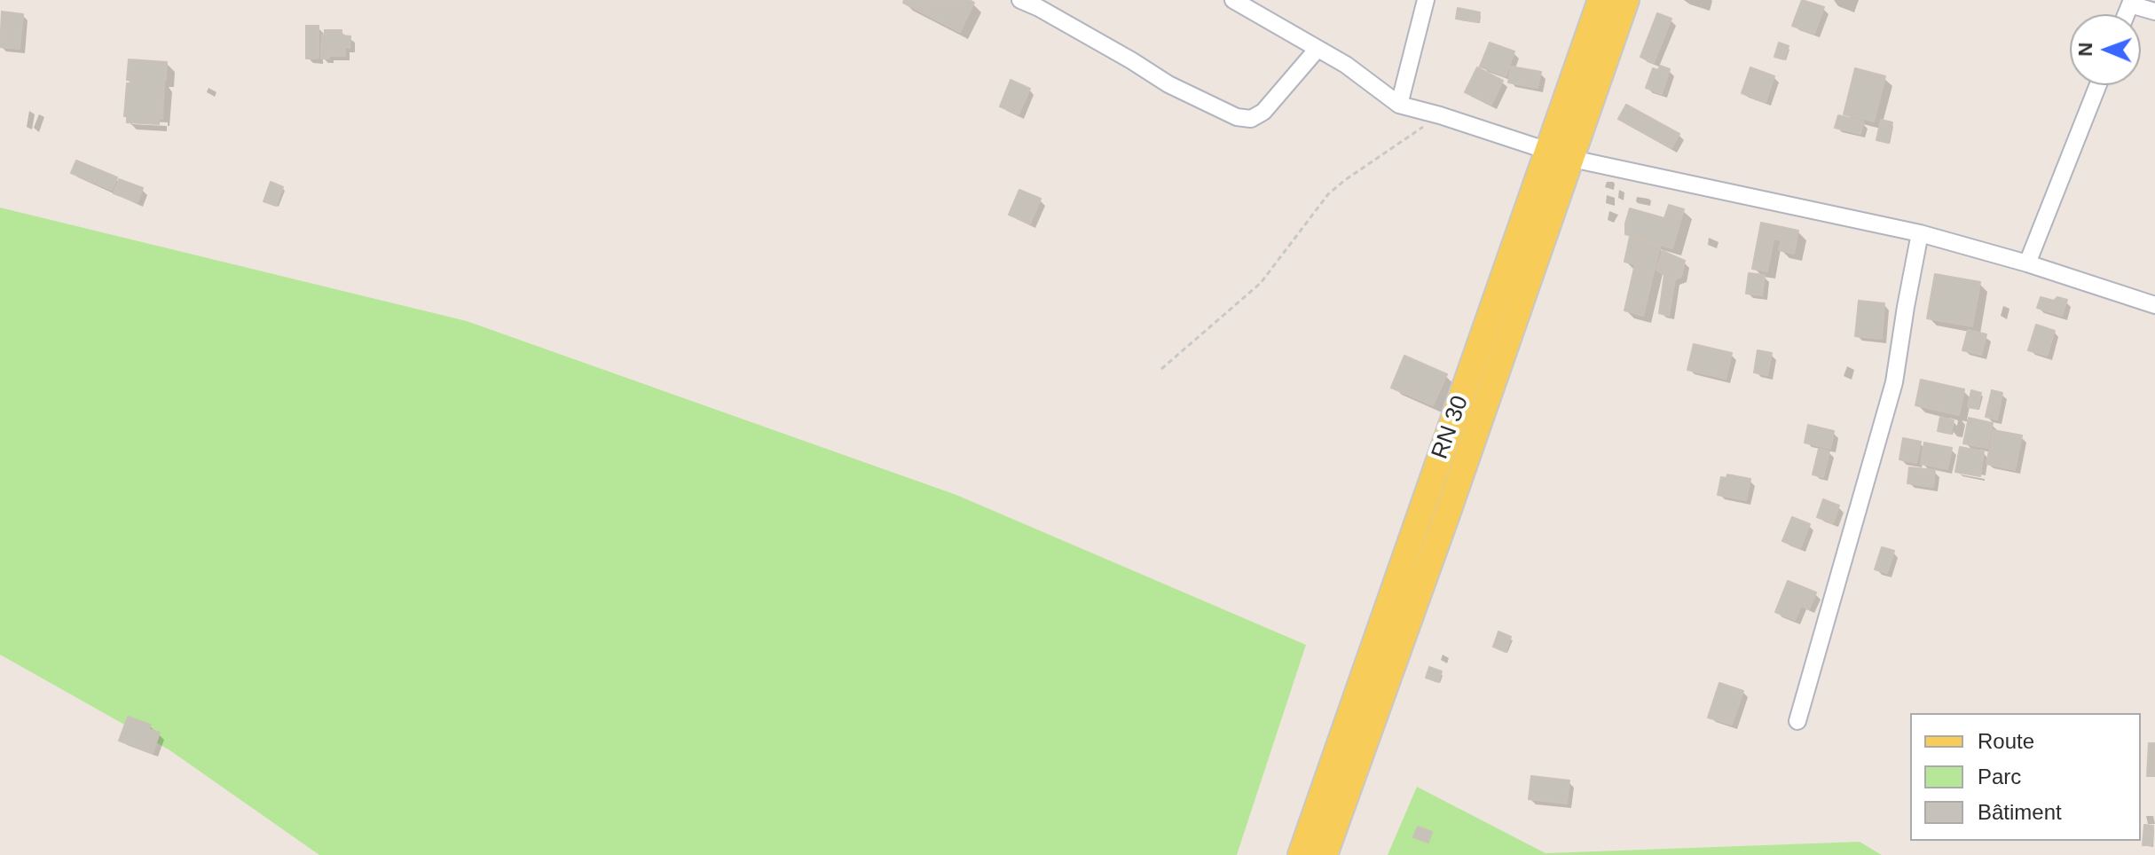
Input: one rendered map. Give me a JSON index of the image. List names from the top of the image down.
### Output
{
  "streets": {
    "main road": ["RN 30"]
  },
  "legend": ["Route", "Parc", "Bâtiment"],
  "north": "left"
}
